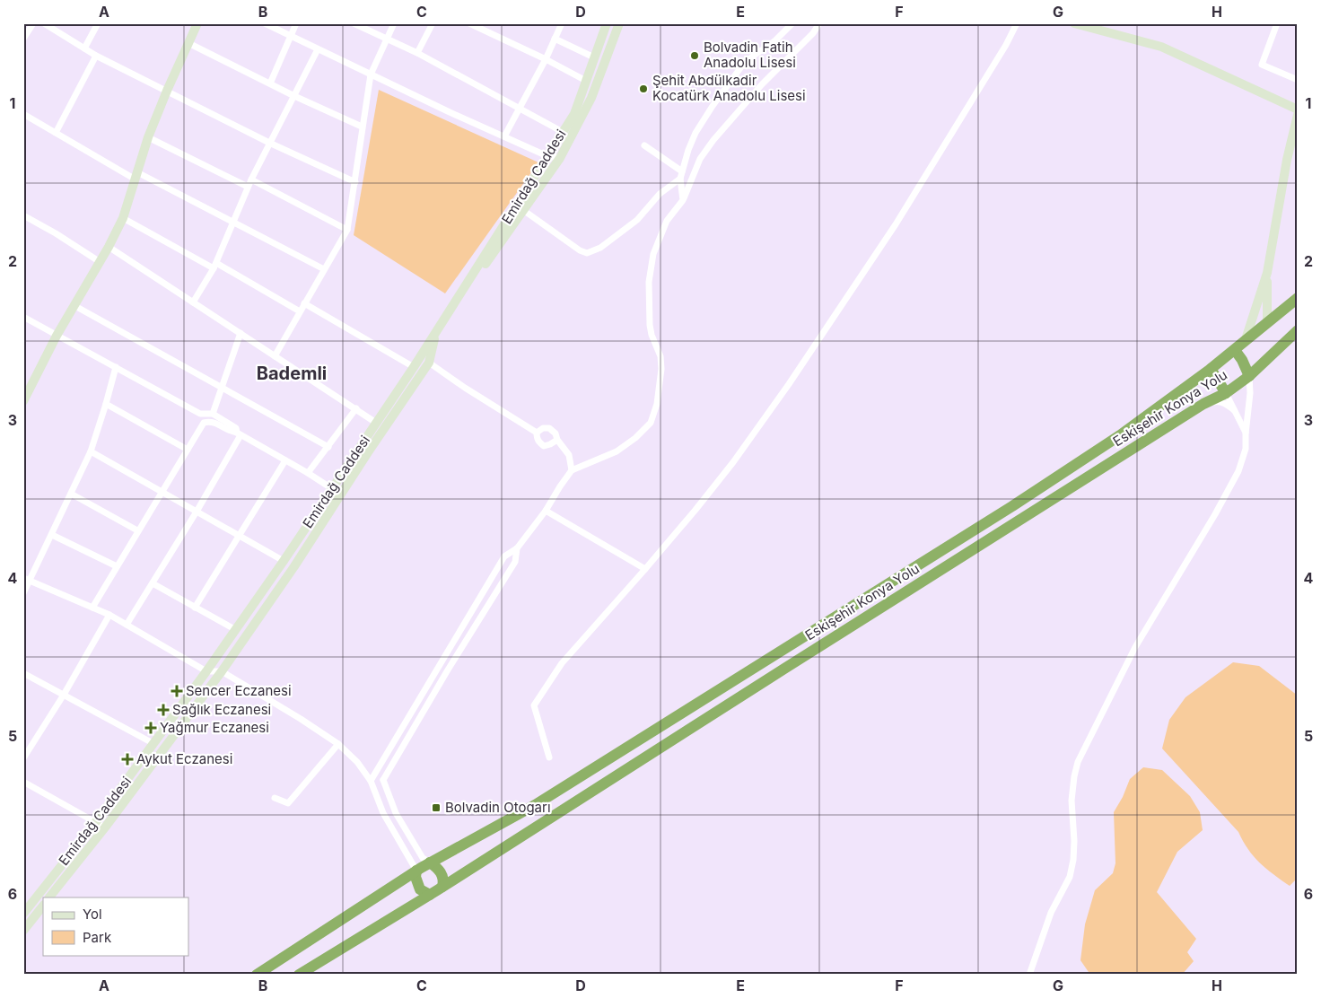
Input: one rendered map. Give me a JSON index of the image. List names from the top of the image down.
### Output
{
  "streets": {
    "highway": ["Eskişehir Konya Yolu"],
    "main road": ["Emirdağ Caddesi"]
  },
  "districts": ["Bademli"],
  "places": {
    "other": ["Bolvadin Fatih Anadolu Lisesi", "Şehit Abdülkadir Kocatürk Anadolu Lisesi"],
    "health": [
      "Sencer Eczanesi",
      "Sağlık Eczanesi",
      "Yağmur Eczanesi",
      "Aykut Eczanesi"
    ],
    "transit": ["Bolvadin Otogarı"]
  },
  "legend": ["Yol", "Park"],
  "grid": {
    "columns": [
      "A",
      "B",
      "C",
      "D",
      "E",
      "F",
      "G",
      "H"
    ],
    "rows": [
      "1",
      "2",
      "3",
      "4",
      "5",
      "6"
    ]
  }
}
